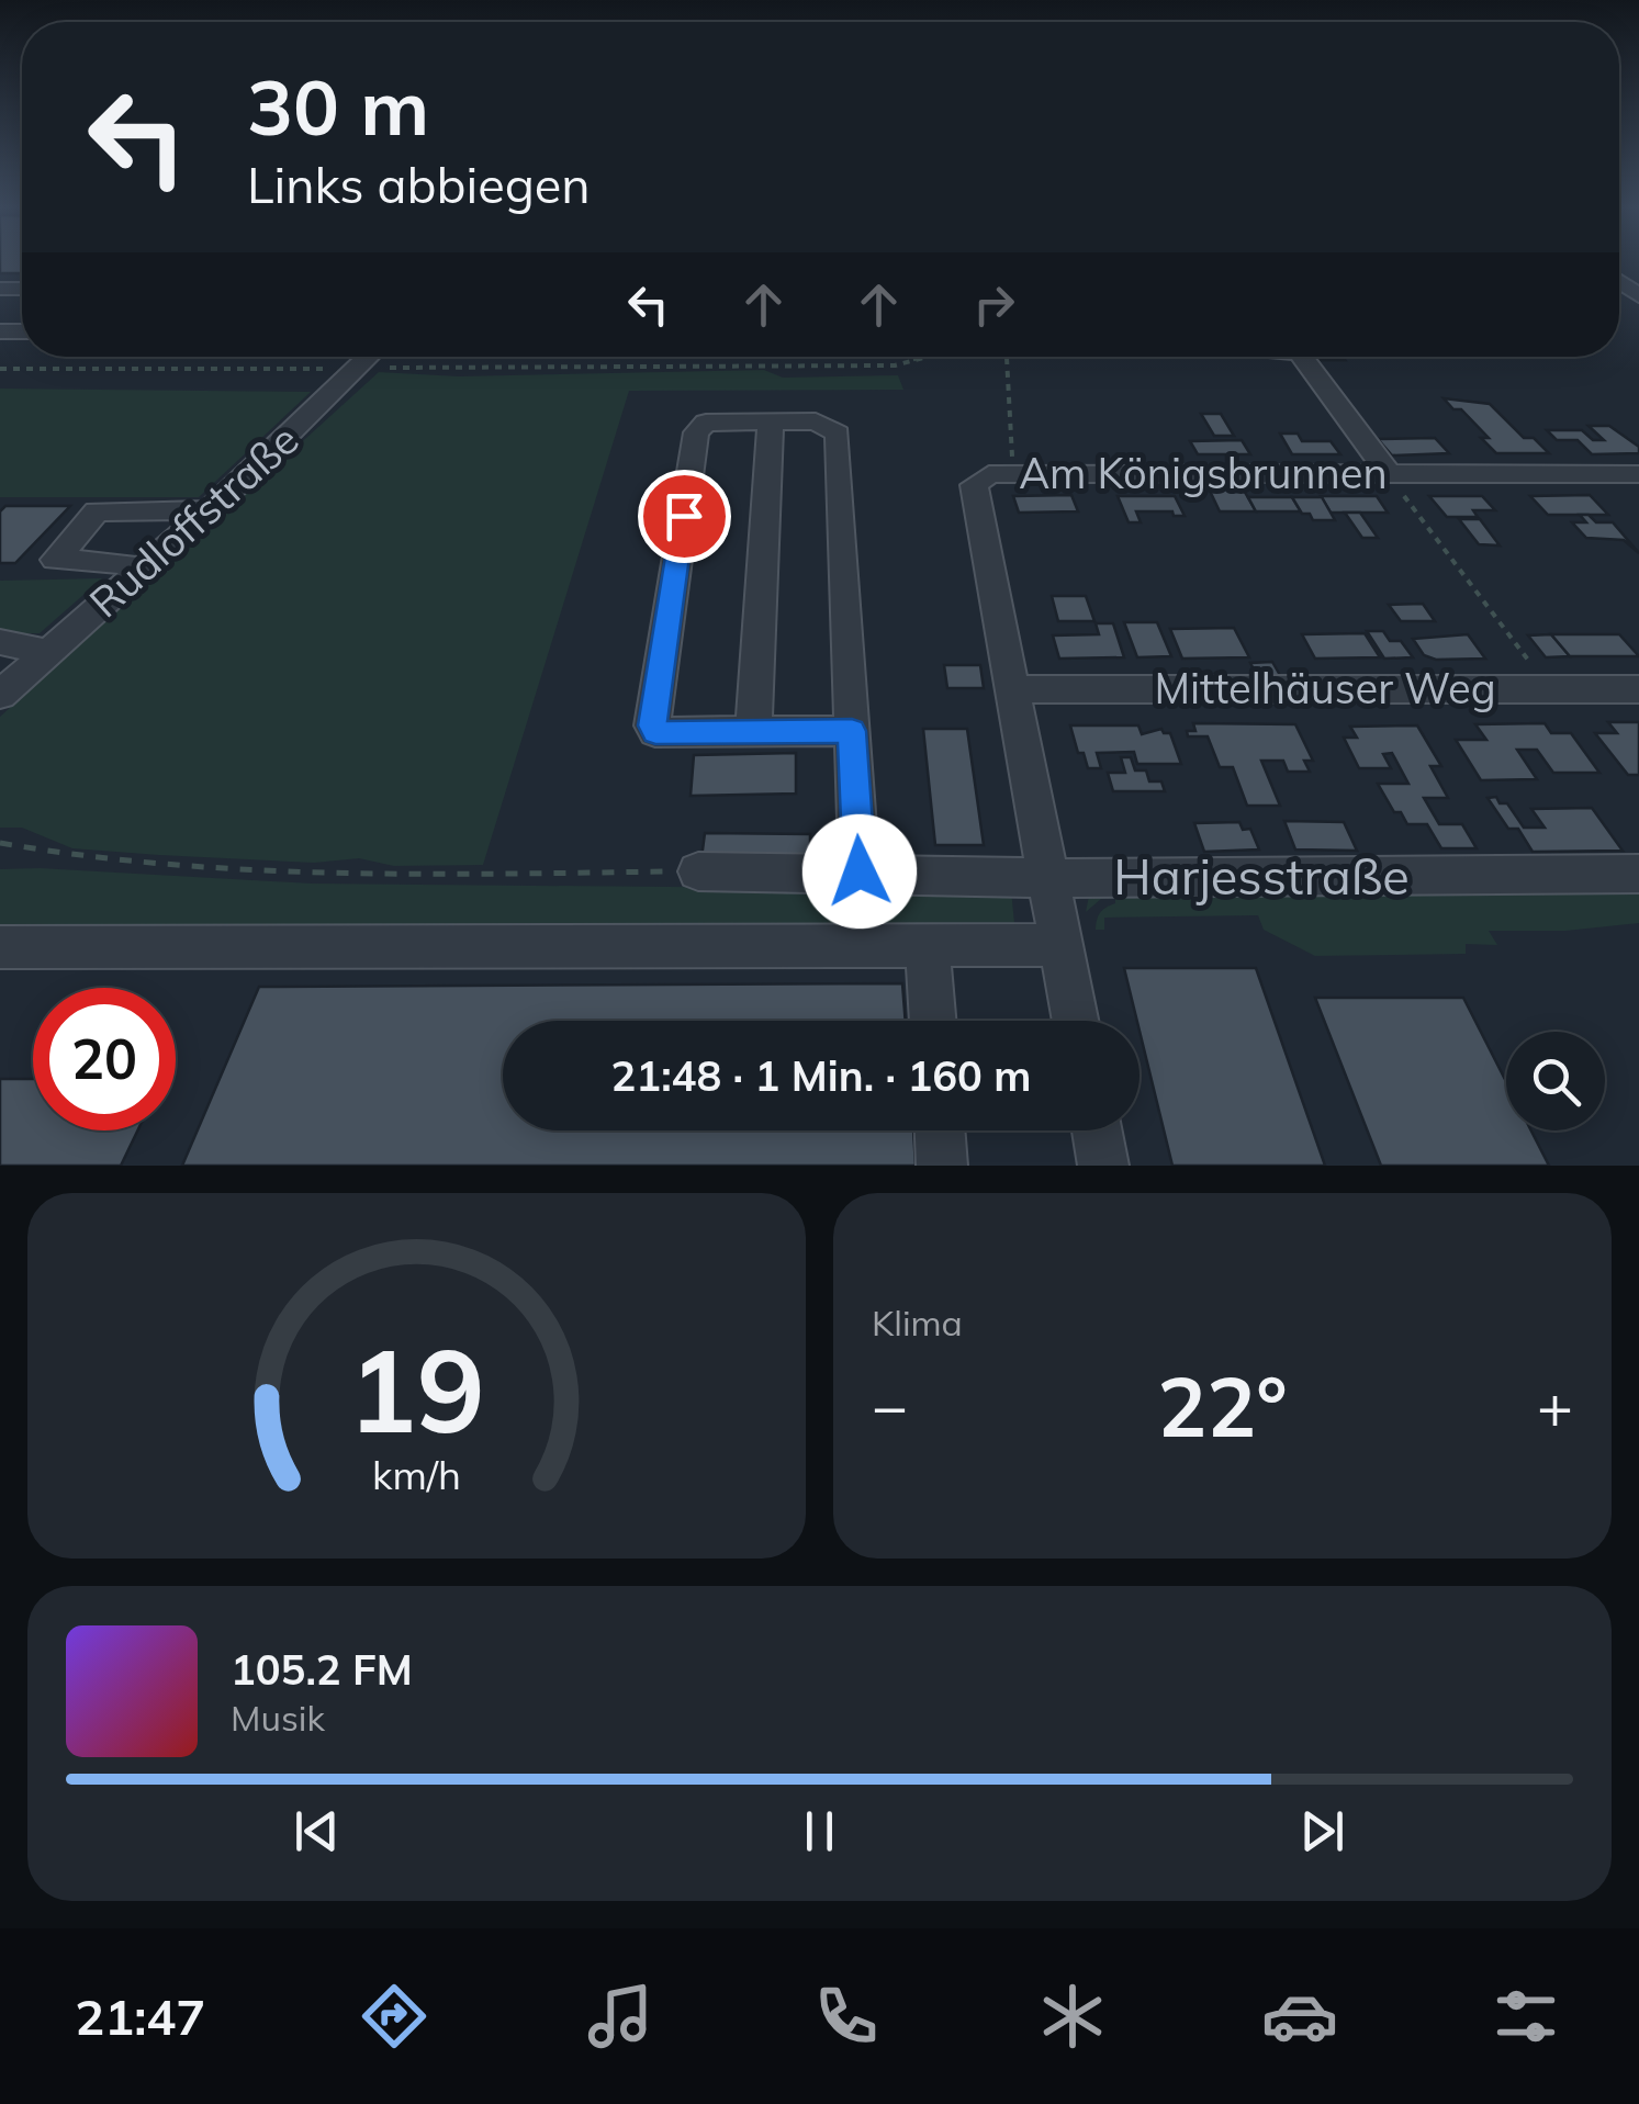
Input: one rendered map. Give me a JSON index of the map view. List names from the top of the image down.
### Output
{
  "streets": {
    "street": [
      "Am Königsbrunnen",
      "Rudloffstraße",
      "Mittelhäuser Weg",
      "Harjesstraße"
    ]
  },
  "crossings": [
    ["Am Königsbrunnen", "Mittelhäuser Weg"],
    ["Am Königsbrunnen", "Harjesstraße"]
  ],
  "page": {
    "turn": ["30 m", "Links abbiegen"],
    "limit": "20",
    "trip": "21:48 · 1 Min. · 160 m",
    "tile": "Klima",
    "heat": ["−", "22°", "+"],
    "song": ["105.2 FM", "Musik"],
    "tabs": "21:47",
    "gauge": ["19", "km/h"]
  }
}
